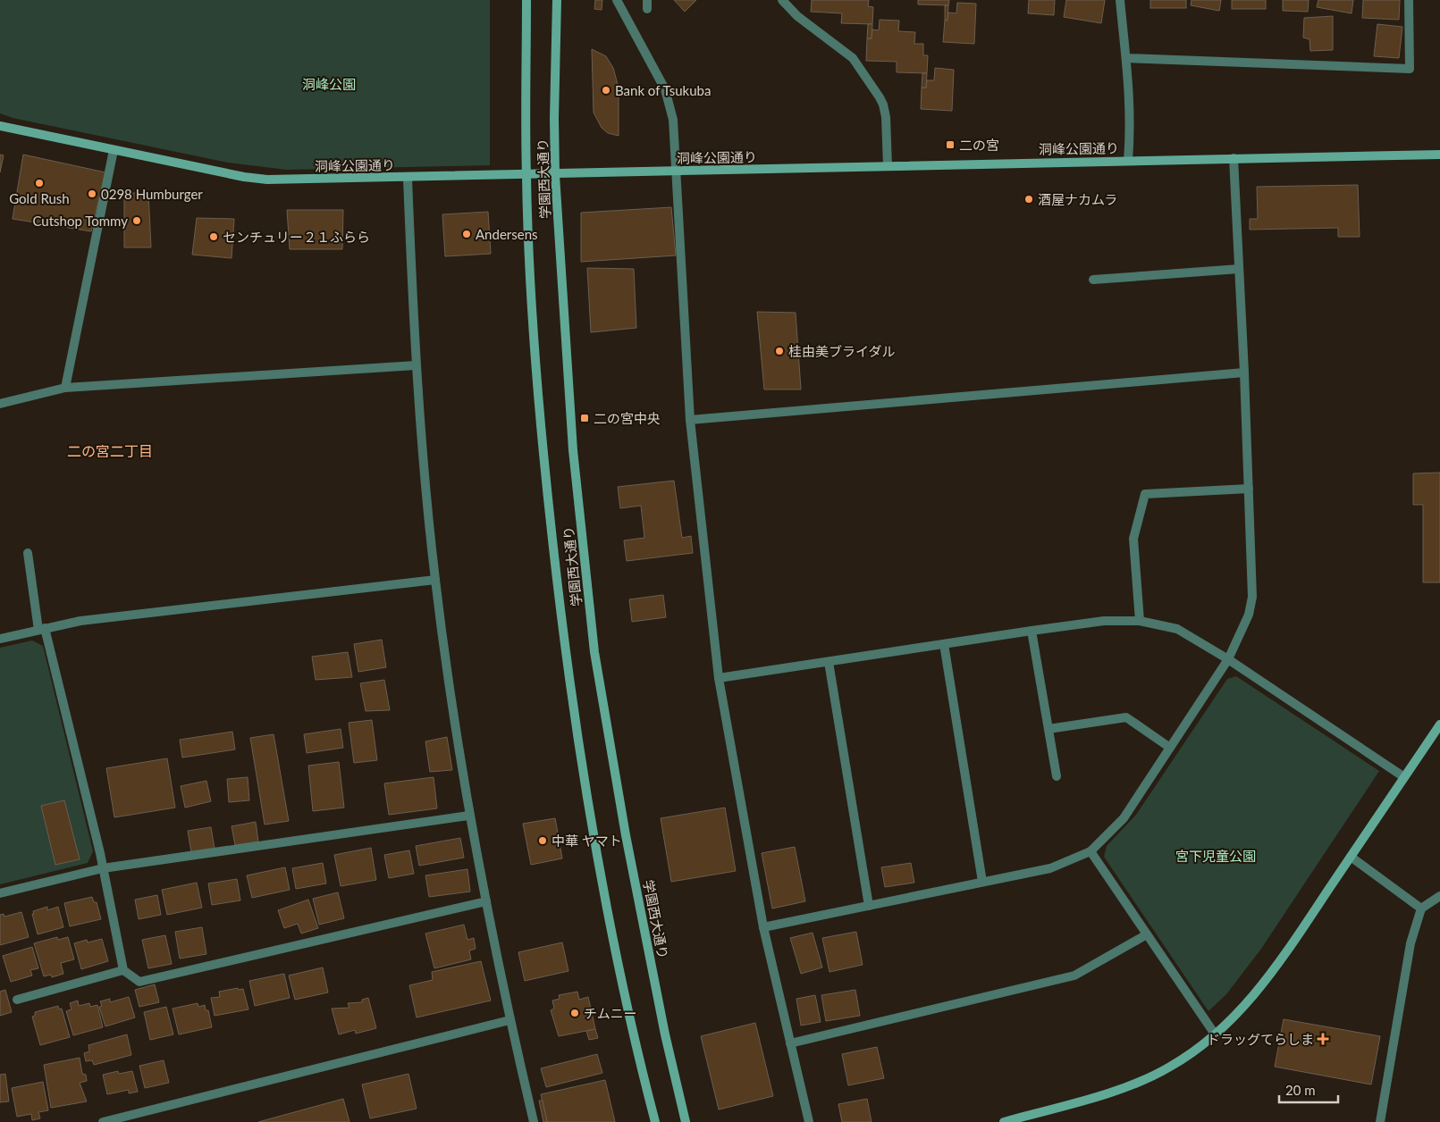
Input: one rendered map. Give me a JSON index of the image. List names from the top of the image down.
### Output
{
  "streets": {
    "main road": ["洞峰公園通り", "学園西大通り"]
  },
  "crossings": [
    ["洞峰公園通り", "学園西大通り"]
  ],
  "districts": ["二の宮二丁目"],
  "parks": ["洞峰公園", "宮下児童公園"],
  "places": {
    "other": [
      "Bank of Tsukuba",
      "Gold Rush",
      "0298 Humburger",
      "酒屋ナカムラ",
      "Cutshop Tommy",
      "Andersens",
      "センチュリー２１ふらら",
      "桂由美ブライダル",
      "中華 ヤマト",
      "チムニー"
    ],
    "transit": ["二の宮", "二の宮中央"],
    "health": ["ドラッグてらしま"]
  },
  "scale_bar": "20 m"
}
